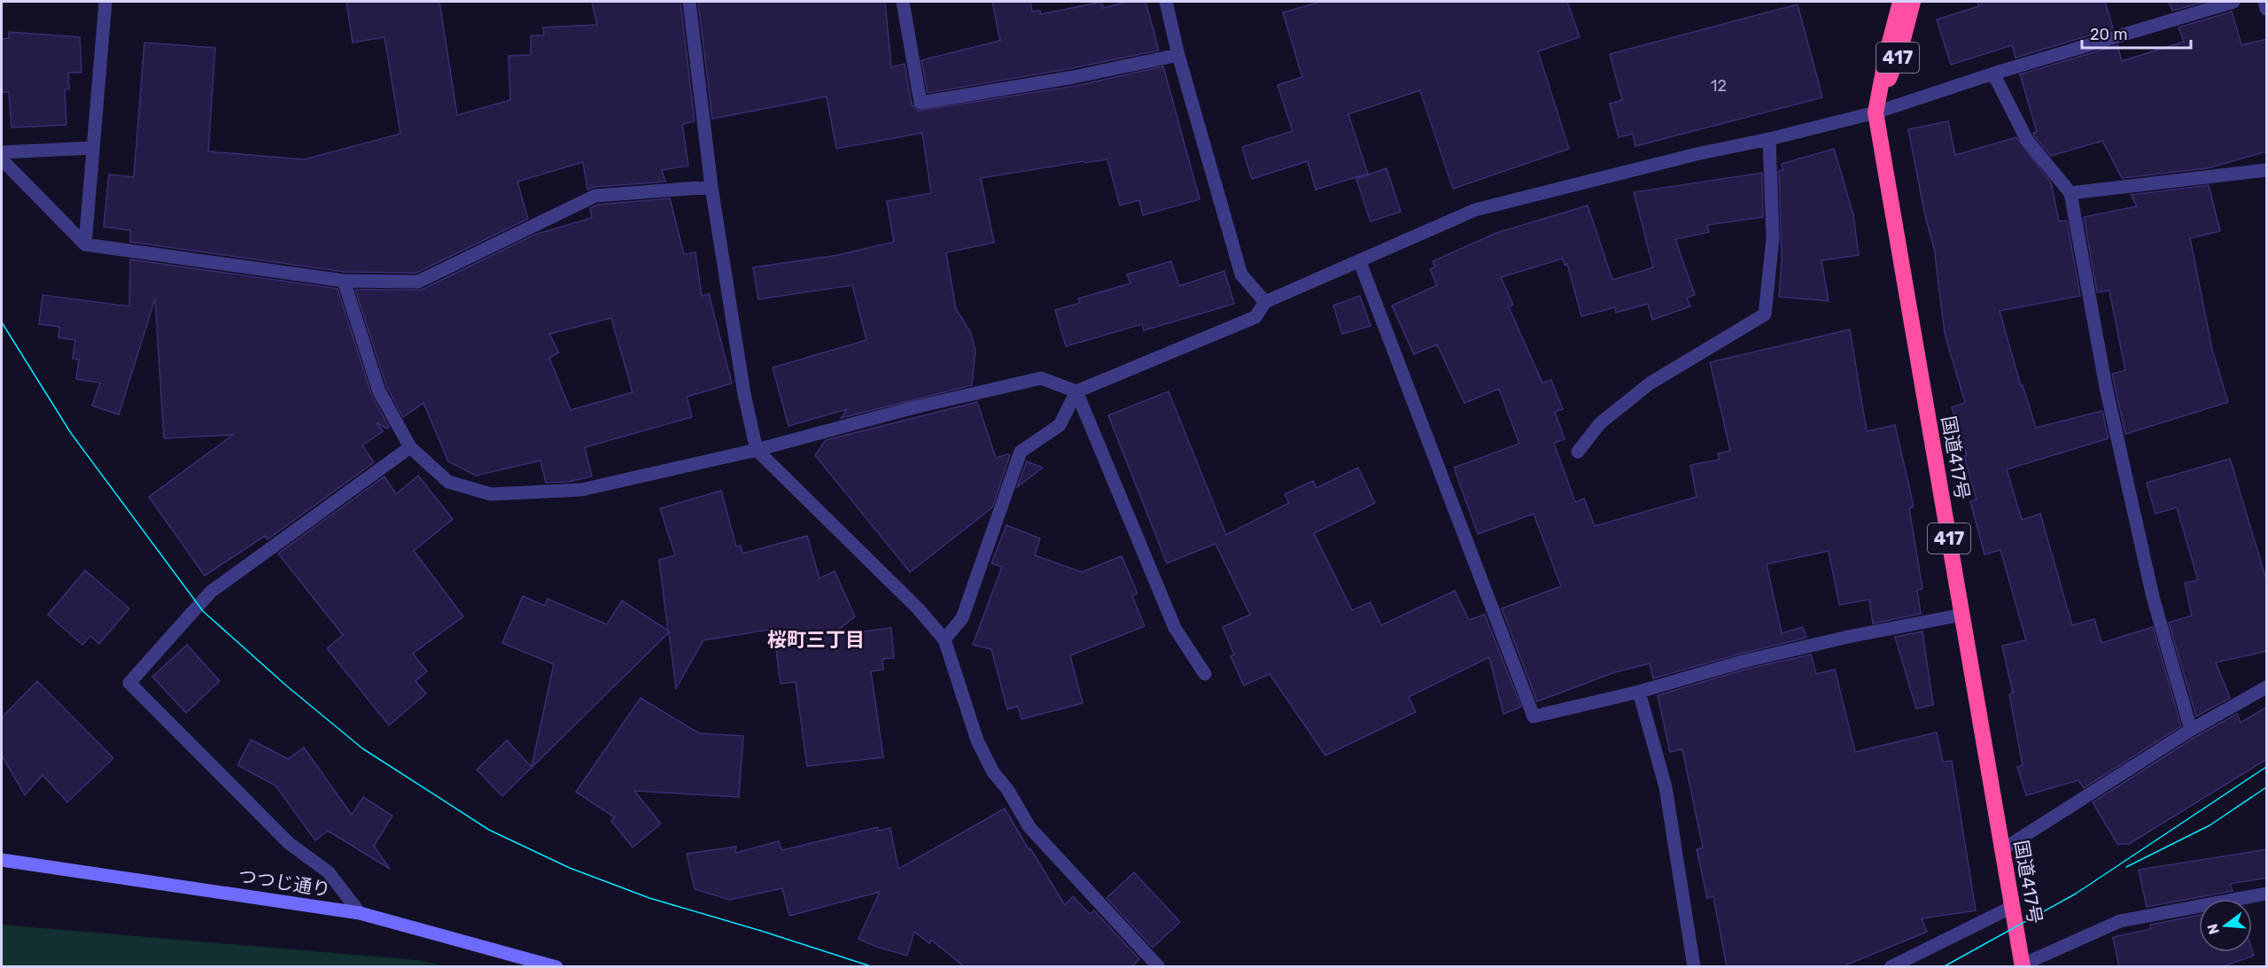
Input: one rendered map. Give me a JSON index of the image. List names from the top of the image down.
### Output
{
  "streets": {
    "highway": ["417", "国道417号"],
    "street": ["つつじ通り"]
  },
  "crossings": [
    ["417", "国道417号"]
  ],
  "districts": ["桜町三丁目"],
  "house_numbers": ["12"],
  "scale_bar": "20 m",
  "north": "left"
}
